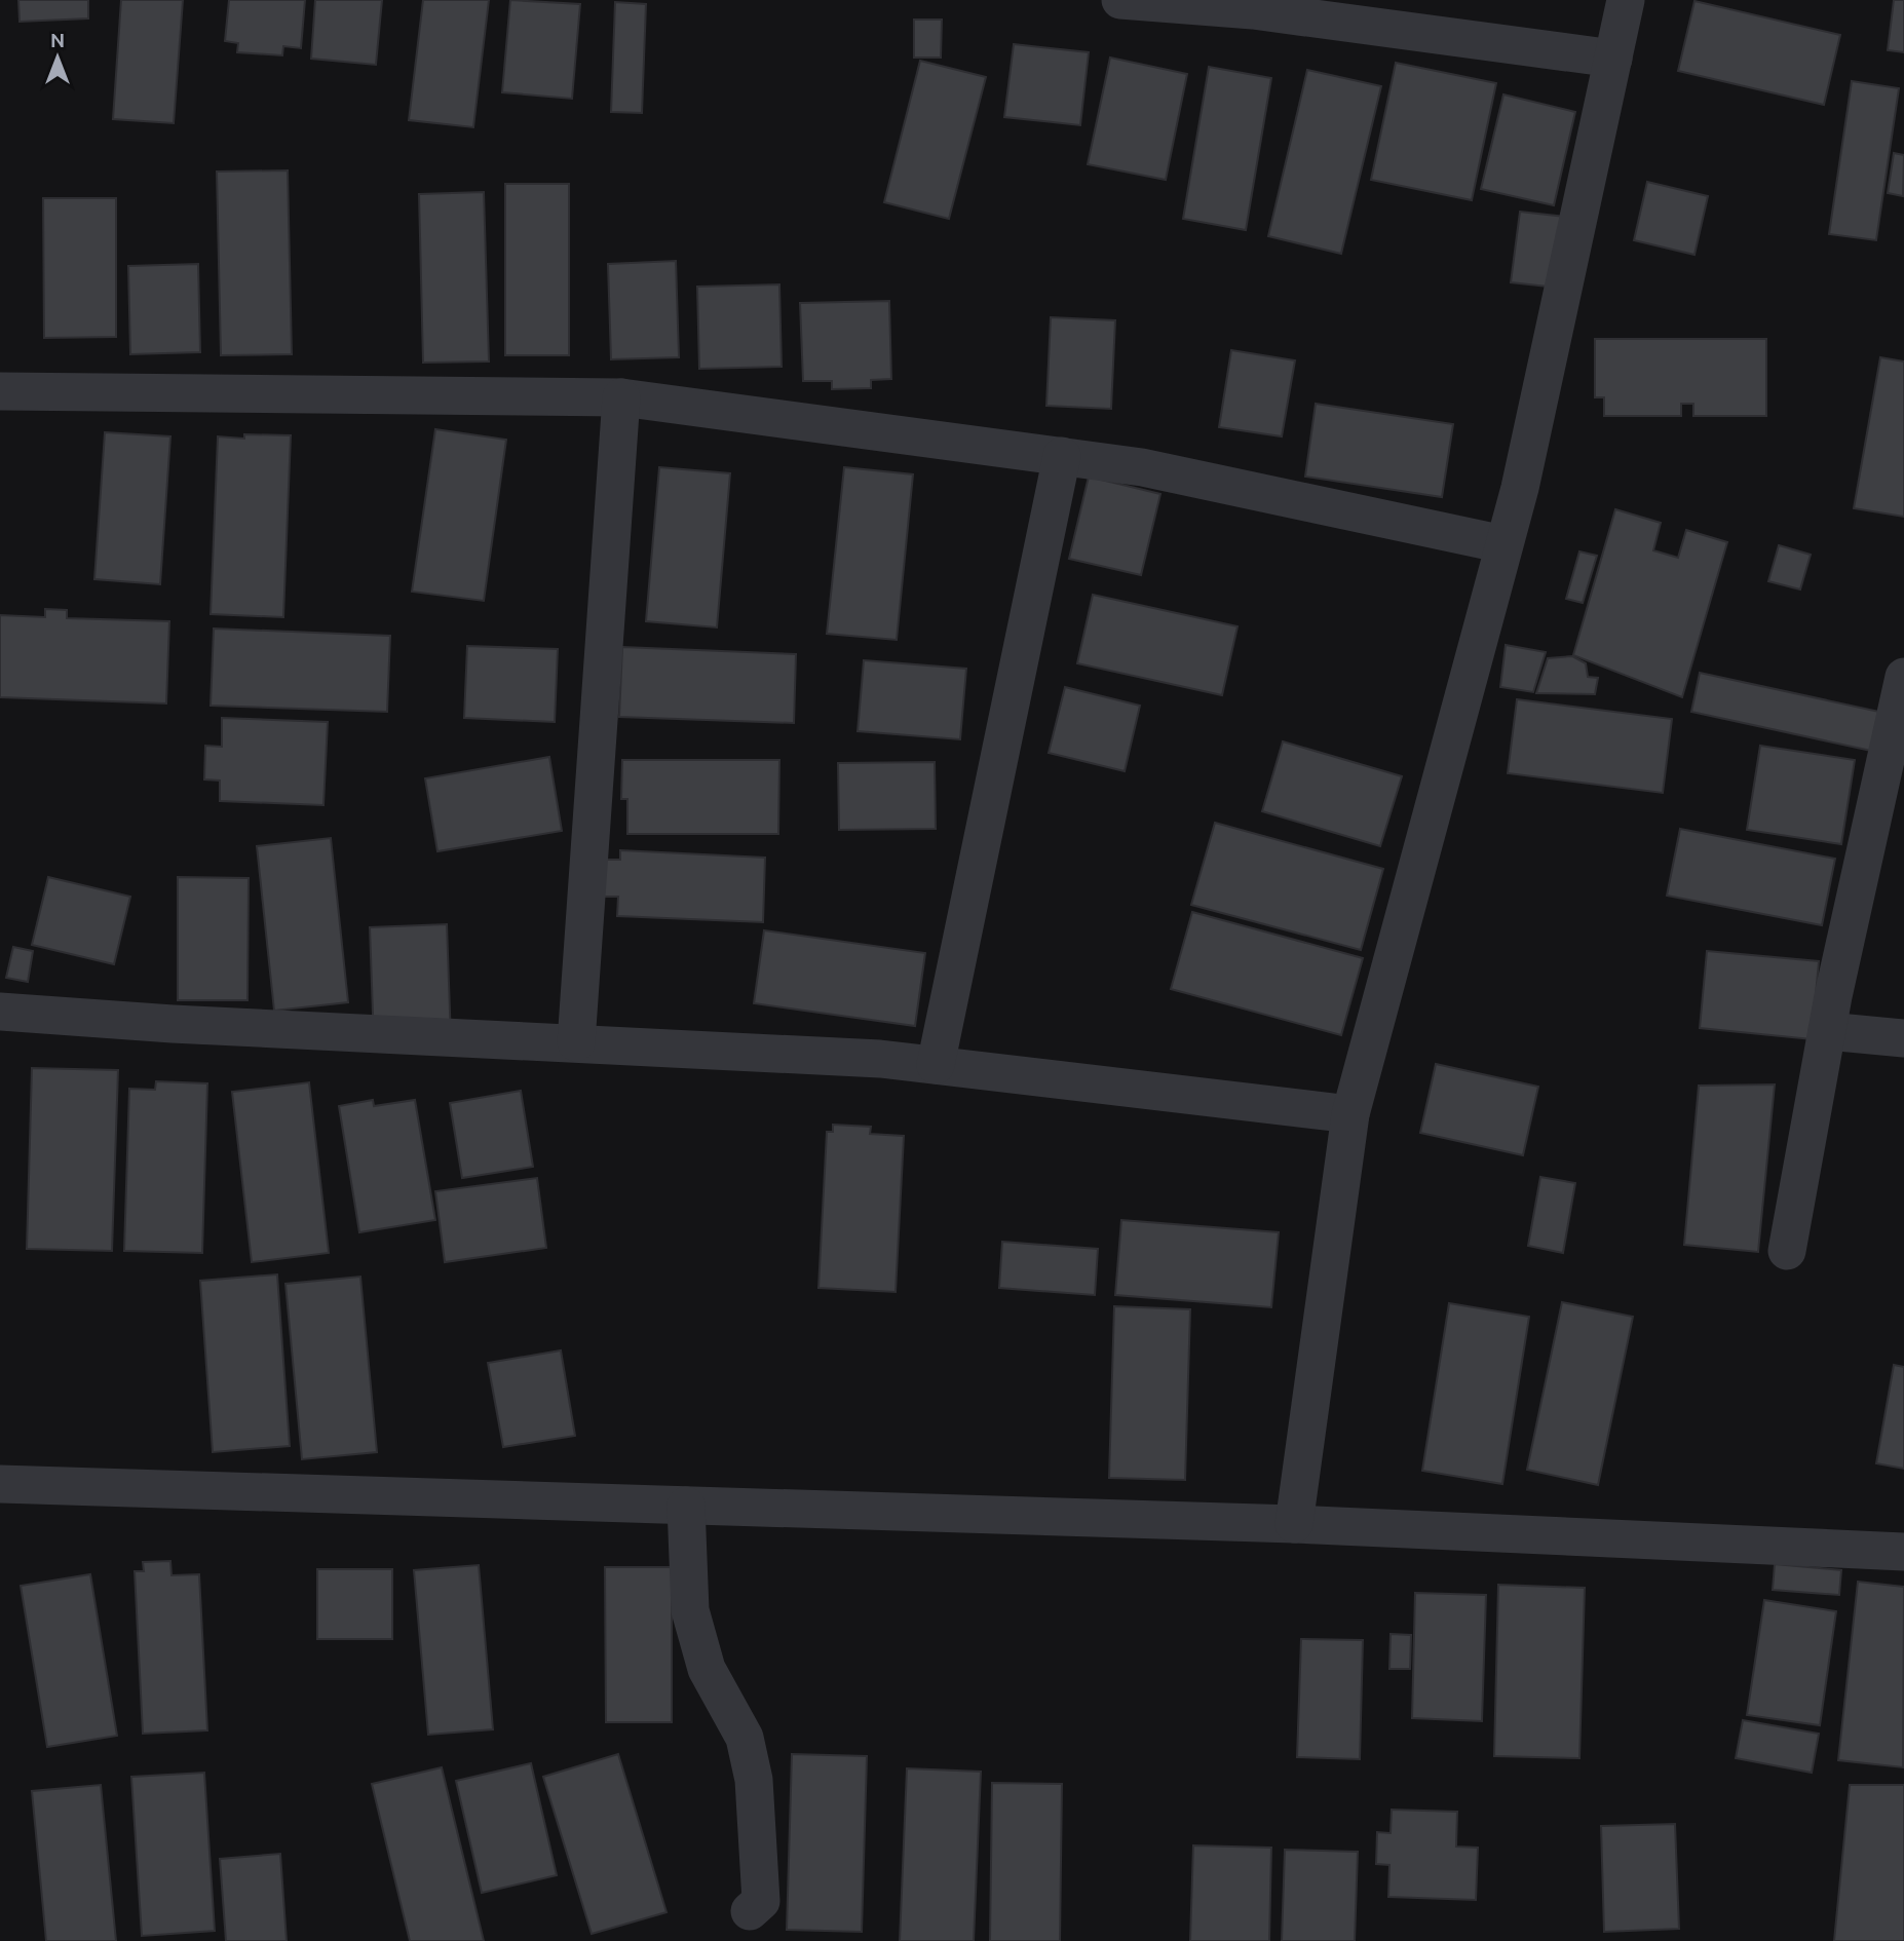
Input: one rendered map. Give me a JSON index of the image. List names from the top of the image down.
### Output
{
  "north": "top"
}
